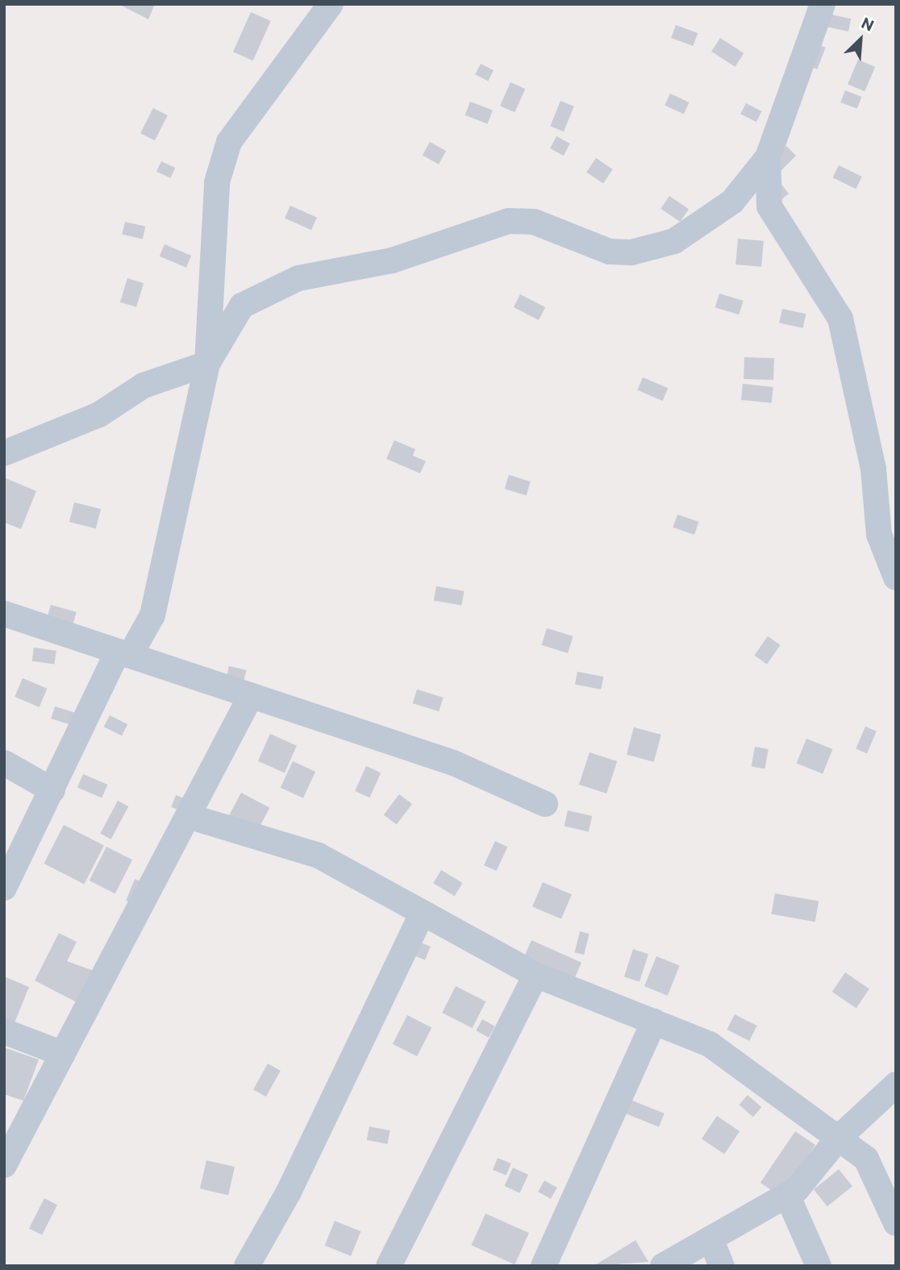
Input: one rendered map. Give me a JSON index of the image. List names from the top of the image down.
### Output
{
  "north": "top right"
}
